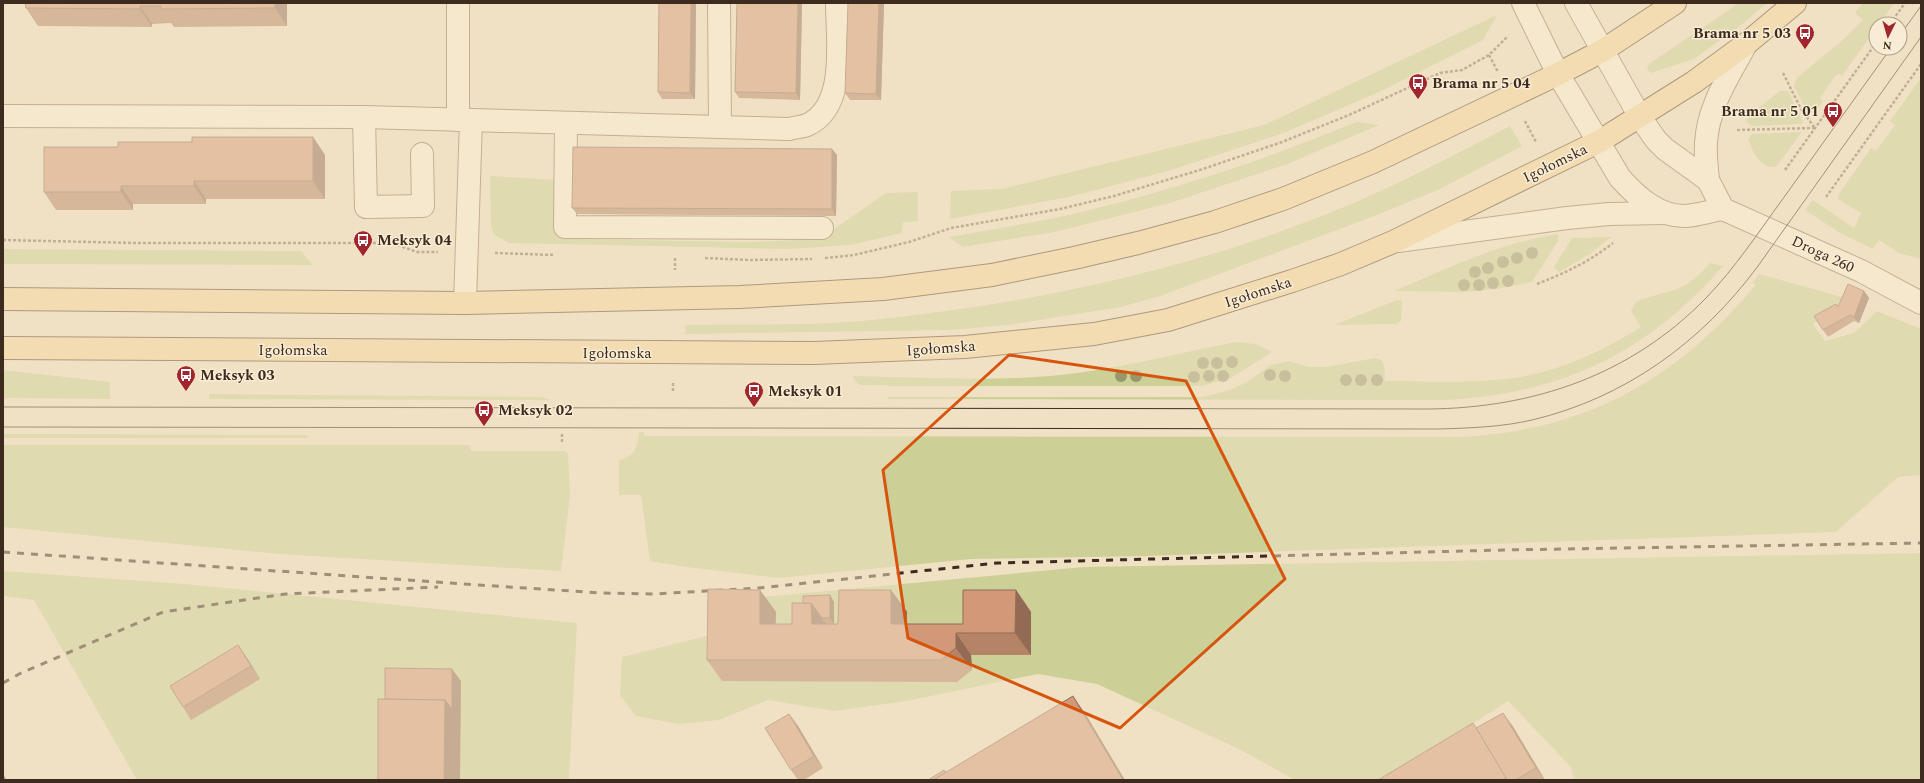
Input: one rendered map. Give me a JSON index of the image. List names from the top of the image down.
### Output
{
  "streets": {
    "main road": ["Igołomska"],
    "lane": ["Droga 260"]
  },
  "places": {
    "bus stop": [
      "Brama nr 5 03",
      "Brama nr 5 04",
      "Brama nr 5 01",
      "Meksyk 04",
      "Meksyk 03",
      "Meksyk 01",
      "Meksyk 02"
    ]
  },
  "north": "bottom"
}
